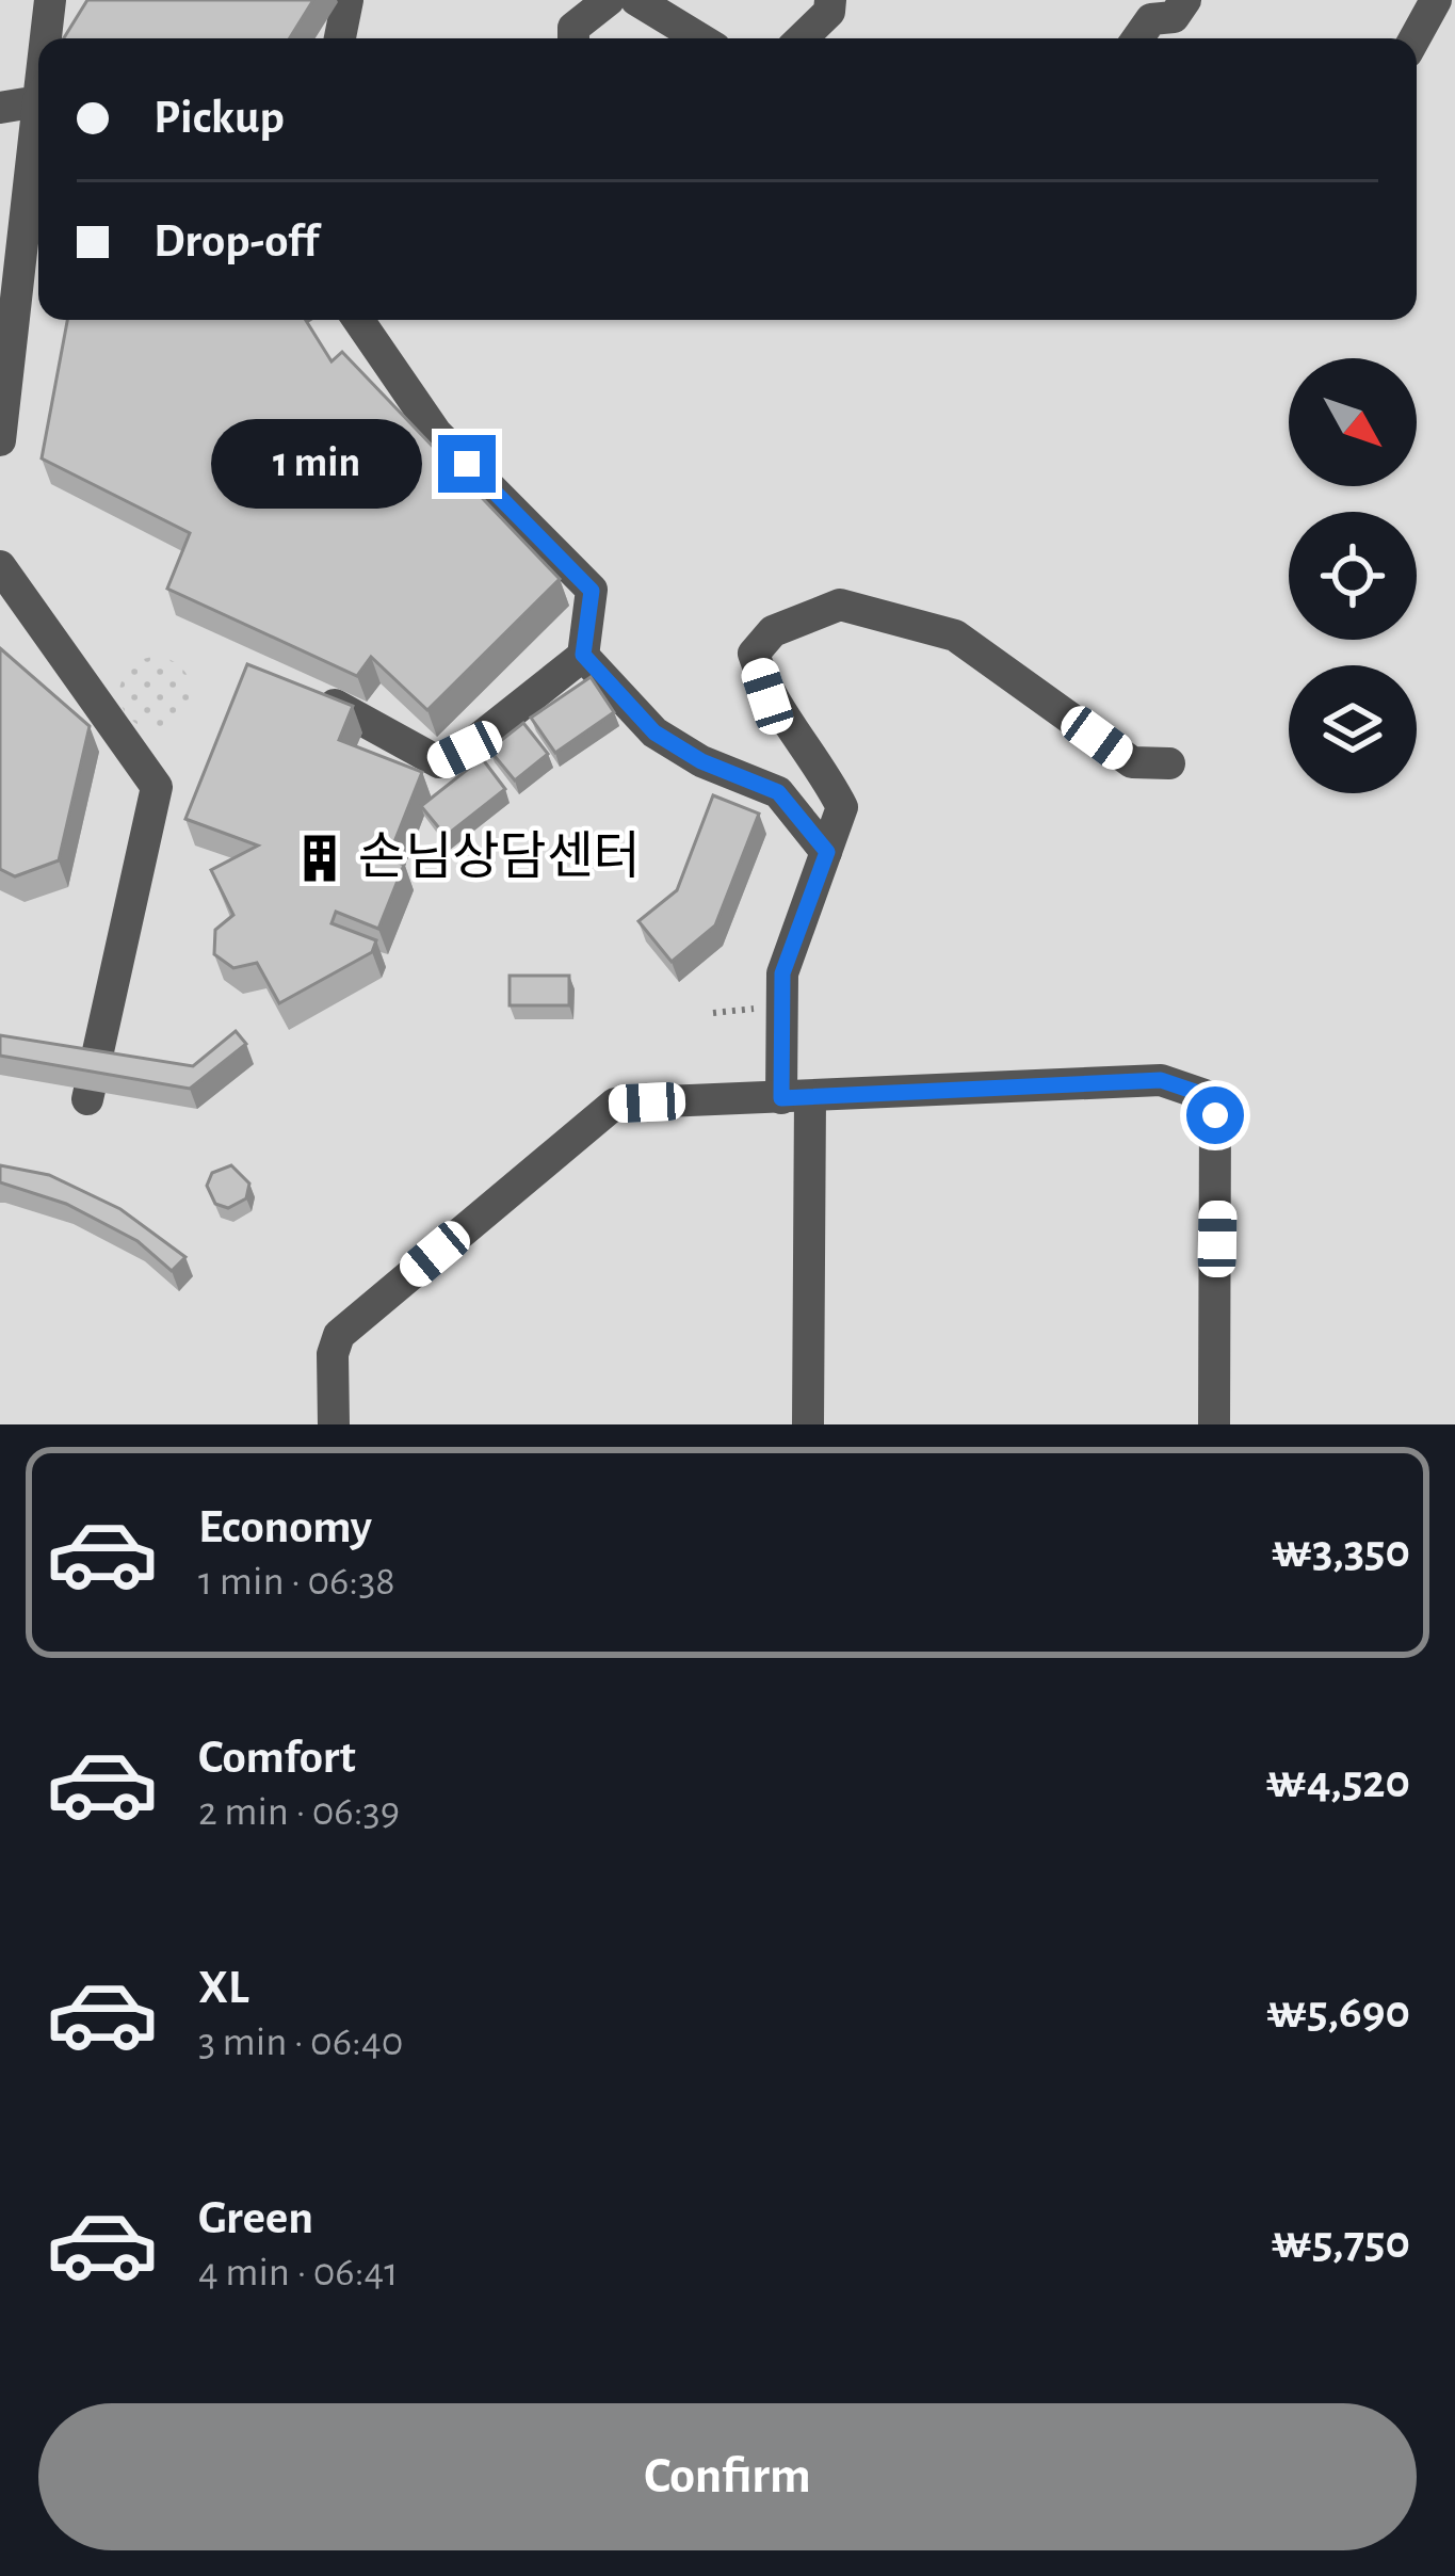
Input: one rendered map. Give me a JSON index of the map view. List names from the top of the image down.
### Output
{
  "places": {
    "building": ["손님상담센터"]
  },
  "north": "bottom right",
  "page": {
    "banner": ["Pickup", "Drop-off"],
    "bubble": "1 min",
    "list": [
      {
        "name": "Economy",
        "note": "1 min · 06:38",
        "value": "₩3,350"
      },
      {
        "name": "Comfort",
        "note": "2 min · 06:39",
        "value": "₩4,520"
      },
      {
        "name": "XL",
        "note": "3 min · 06:40",
        "value": "₩5,690"
      },
      {
        "name": "Green",
        "note": "4 min · 06:41",
        "value": "₩5,750"
      }
    ],
    "buttons": "Confirm"
  }
}
